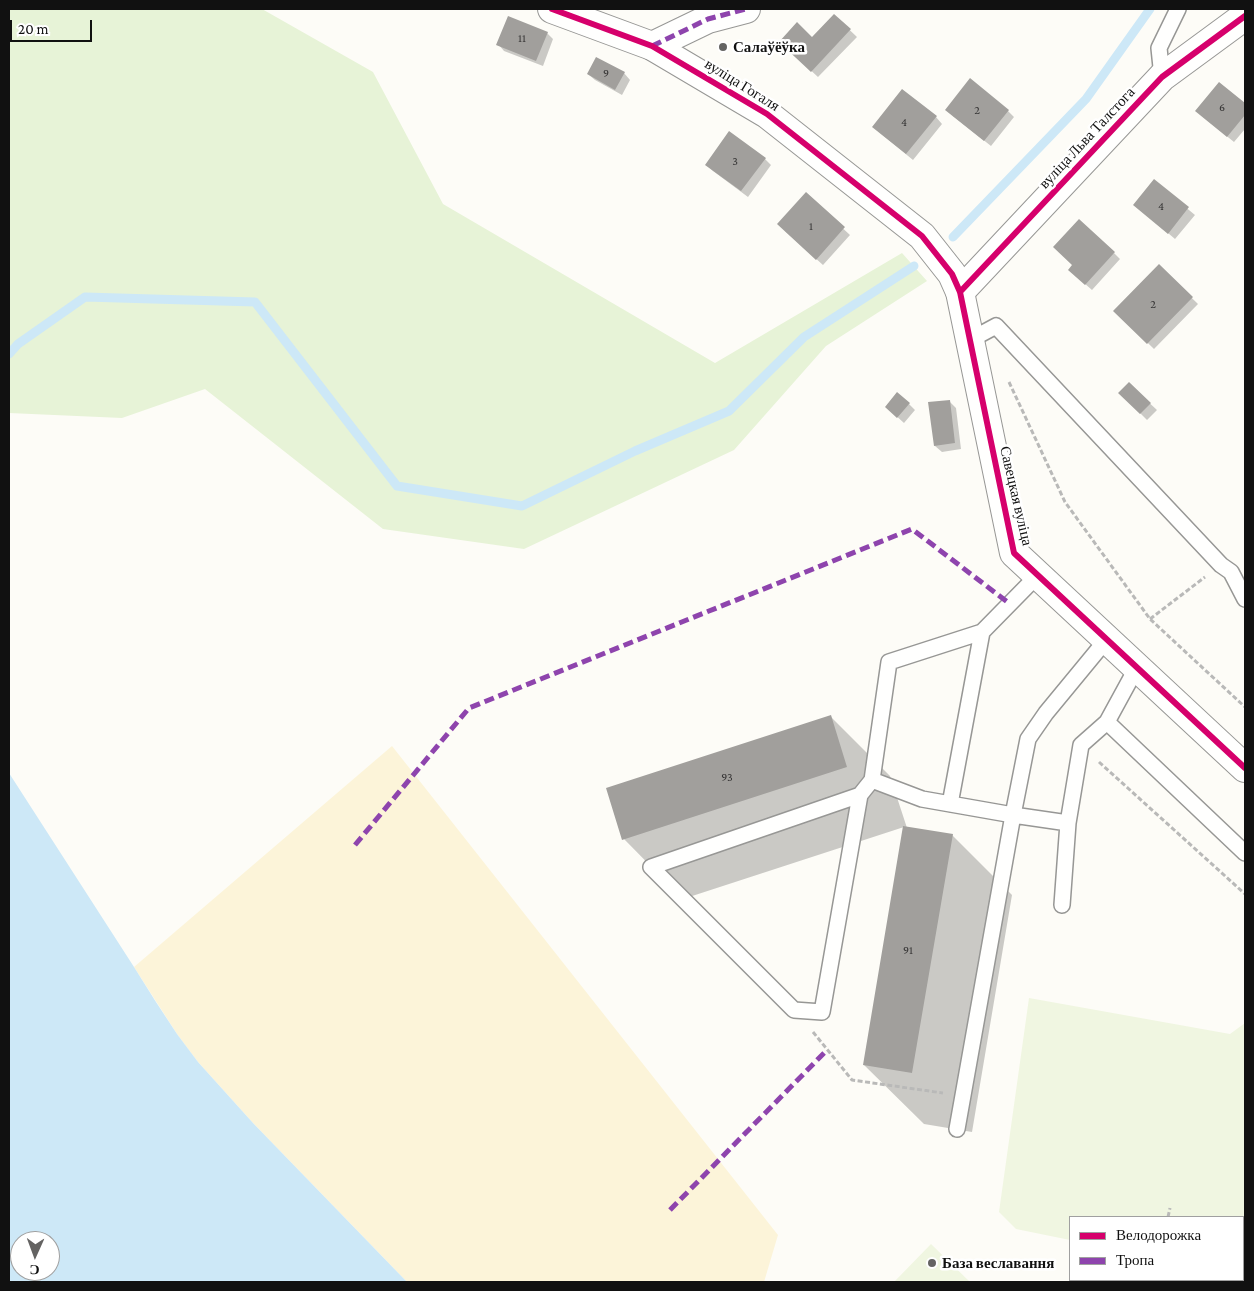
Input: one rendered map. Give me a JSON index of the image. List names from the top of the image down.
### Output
{
  "streets": {
    "street": ["вуліца Гогаля", "вуліца Льва Талстога", "Савецкая вуліца"]
  },
  "crossings": [
    ["вуліца Гогаля", "Савецкая вуліца"],
    ["вуліца Льва Талстога", "Савецкая вуліца"]
  ],
  "places": ["Салаўёўка", "База веславання"],
  "house_numbers": [
    "11",
    "9",
    "6",
    "2",
    "4",
    "3",
    "4",
    "1",
    "2",
    "93",
    "91"
  ],
  "legend": ["Велодорожка", "Тропа"],
  "scale_bar": "20 m",
  "north": "bottom"
}
